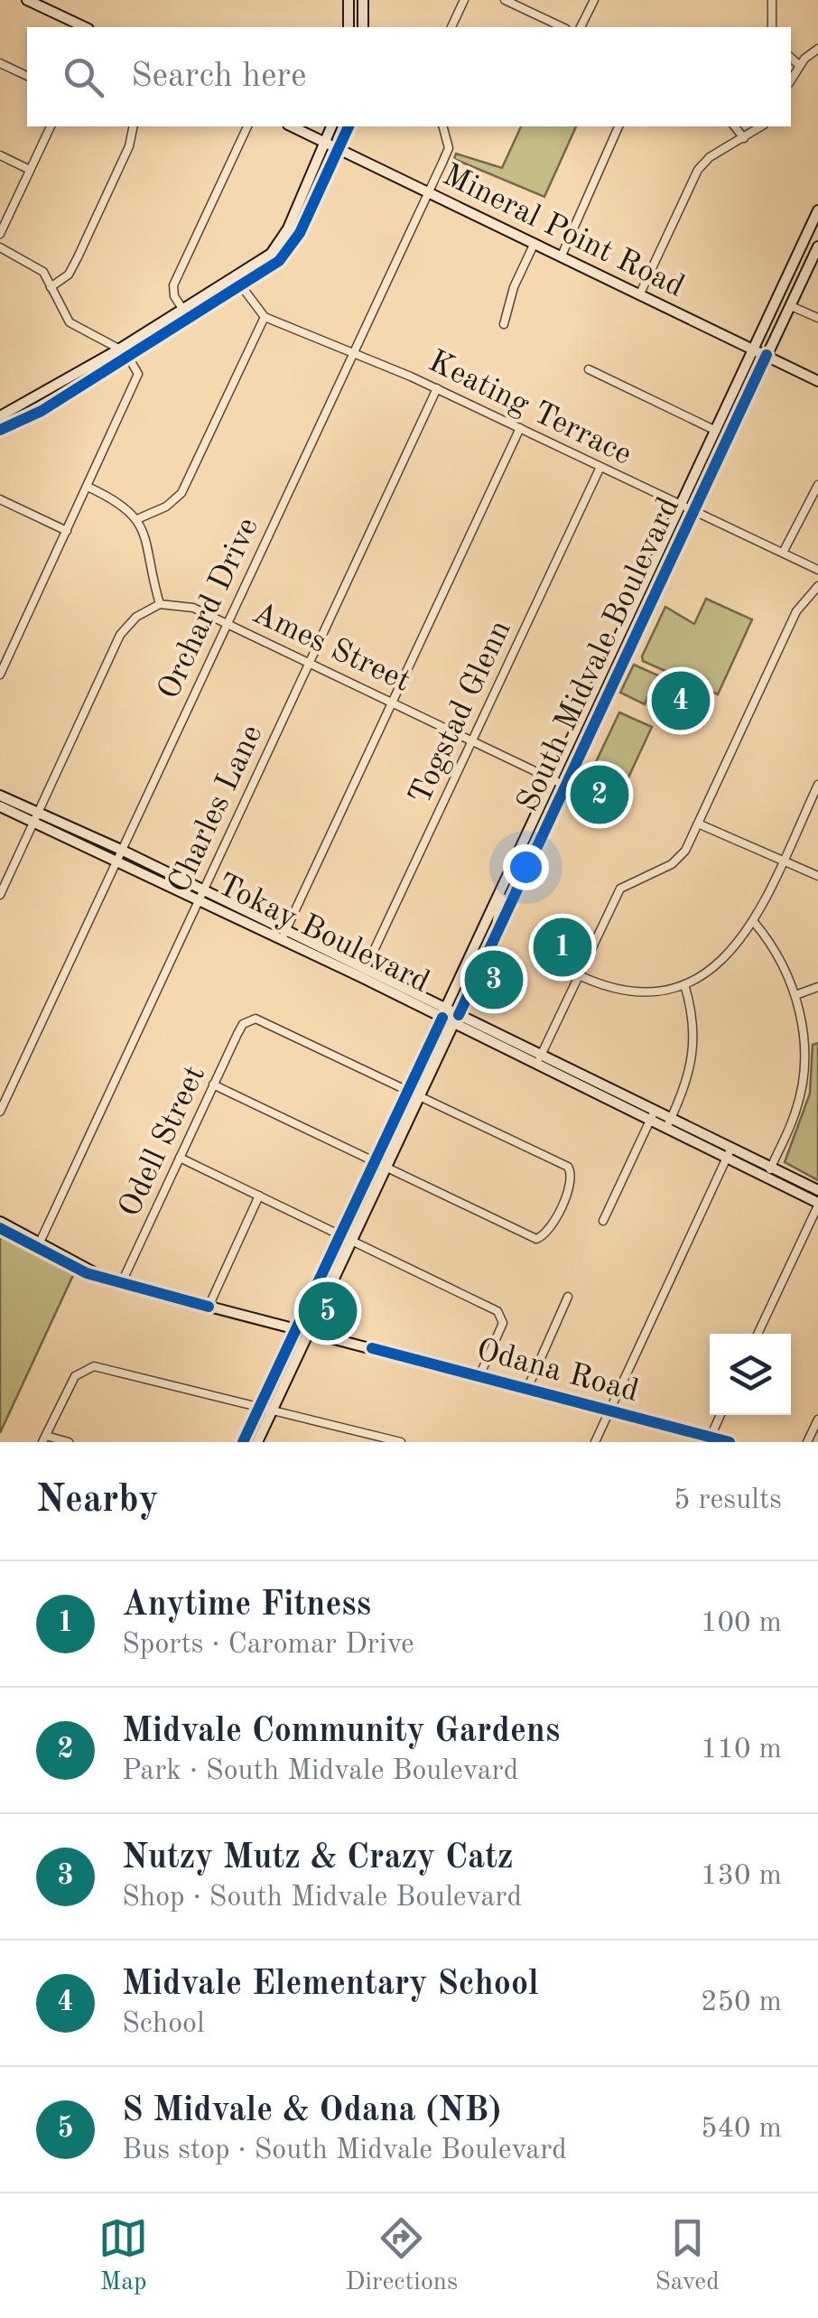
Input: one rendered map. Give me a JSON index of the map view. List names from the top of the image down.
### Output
{
  "streets": {
    "main road": [
      "Mineral Point Road",
      "South Midvale Boulevard",
      "Tokay Boulevard",
      "Odana Road"
    ],
    "street": [
      "Keating Terrace",
      "Orchard Drive",
      "Ames Street",
      "Togstad Glenn",
      "Charles Lane",
      "Odell Street"
    ]
  },
  "crossings": [
    ["Mineral Point Road", "Orchard Drive"],
    ["Mineral Point Road", "South Midvale Boulevard"],
    ["Keating Terrace", "Orchard Drive"],
    ["Keating Terrace", "South Midvale Boulevard"],
    ["Keating Terrace", "Togstad Glenn"],
    ["Keating Terrace", "Charles Lane"],
    ["Orchard Drive", "Ames Street"],
    ["Orchard Drive", "Tokay Boulevard"],
    ["Ames Street", "South Midvale Boulevard"],
    ["Ames Street", "Togstad Glenn"],
    ["Ames Street", "Charles Lane"],
    ["South Midvale Boulevard", "Tokay Boulevard"],
    ["South Midvale Boulevard", "Odell Street"],
    ["South Midvale Boulevard", "Odana Road"],
    ["Togstad Glenn", "Tokay Boulevard"],
    ["Charles Lane", "Tokay Boulevard"],
    ["Charles Lane", "Odana Road"],
    ["Odell Street", "Odana Road"]
  ],
  "page": {
    "search": "Search here",
    "pins": [
      "4",
      "2",
      "1",
      "3",
      "5"
    ],
    "heading": ["Nearby", "5 results"],
    "list": [
      {
        "mark": "1",
        "name": "Anytime Fitness",
        "note": "Sports · Caromar Drive",
        "value": "100 m"
      },
      {
        "mark": "2",
        "name": "Midvale Community Gardens",
        "note": "Park · South Midvale Boulevard",
        "value": "110 m"
      },
      {
        "mark": "3",
        "name": "Nutzy Mutz & Crazy Catz",
        "note": "Shop · South Midvale Boulevard",
        "value": "130 m"
      },
      {
        "mark": "4",
        "name": "Midvale Elementary School",
        "note": "School",
        "value": "250 m"
      },
      {
        "mark": "5",
        "name": "S Midvale & Odana (NB)",
        "note": "Bus stop · South Midvale Boulevard",
        "value": "540 m"
      }
    ],
    "nav": ["Map", "Directions", "Saved"]
  }
}
